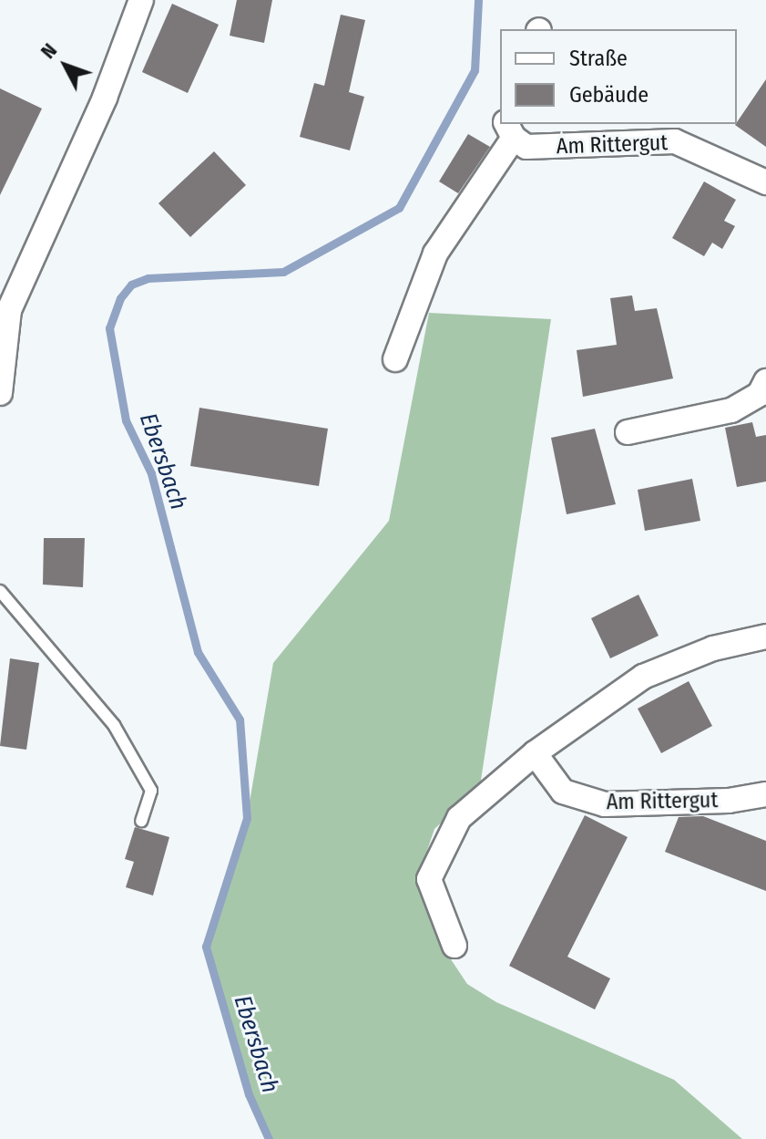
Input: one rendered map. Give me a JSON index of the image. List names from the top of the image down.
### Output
{
  "streets": {
    "street": ["Am Rittergut"]
  },
  "water": ["Ebersbach"],
  "legend": ["Straße", "Gebäude"],
  "north": "top left"
}
